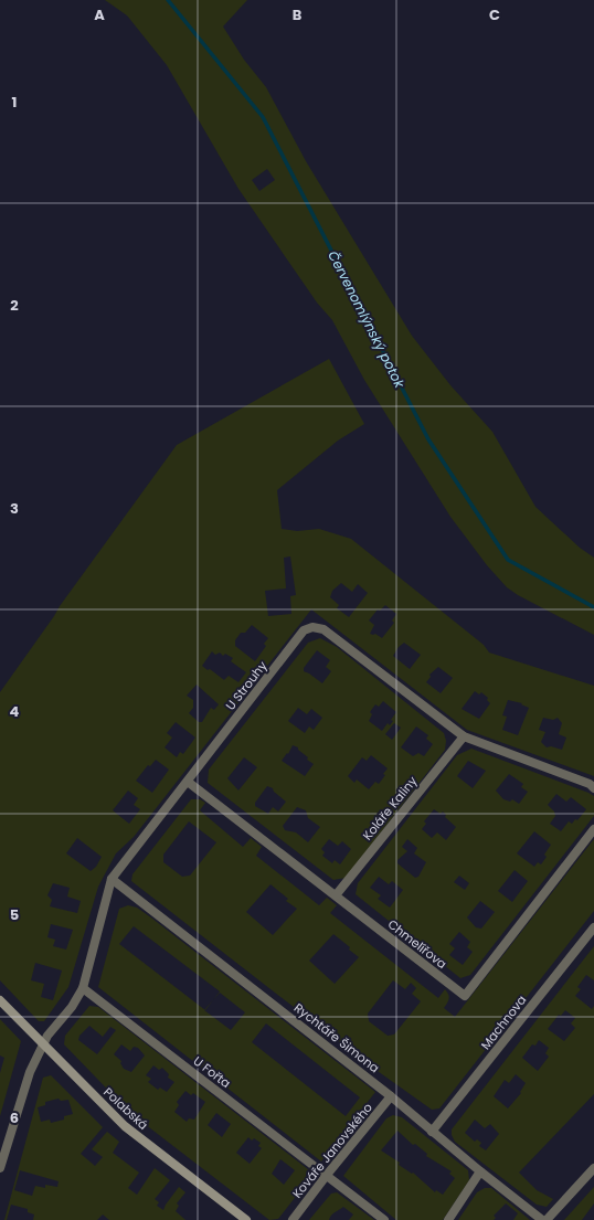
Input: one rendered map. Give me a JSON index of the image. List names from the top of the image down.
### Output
{
  "streets": {
    "street": [
      "U Strouhy",
      "Koláře Kaliny",
      "Chmelířova",
      "Machnova",
      "Rychtáře Šimona",
      "U Fořta",
      "Polabská",
      "Kováře Janovského"
    ]
  },
  "crossings": [
    ["U Strouhy", "Koláře Kaliny"],
    ["U Strouhy", "Chmelířova"],
    ["U Strouhy", "Rychtáře Šimona"],
    ["U Strouhy", "U Fořta"],
    ["U Strouhy", "Polabská"],
    ["Koláře Kaliny", "Chmelířova"],
    ["Machnova", "Rychtáře Šimona"],
    ["Rychtáře Šimona", "Kováře Janovského"],
    ["U Fořta", "Kováře Janovského"]
  ],
  "water": ["Červenomlýnský potok"],
  "grid": {
    "columns": ["A", "B", "C"],
    "rows": [
      "1",
      "2",
      "3",
      "4",
      "5",
      "6"
    ]
  }
}
